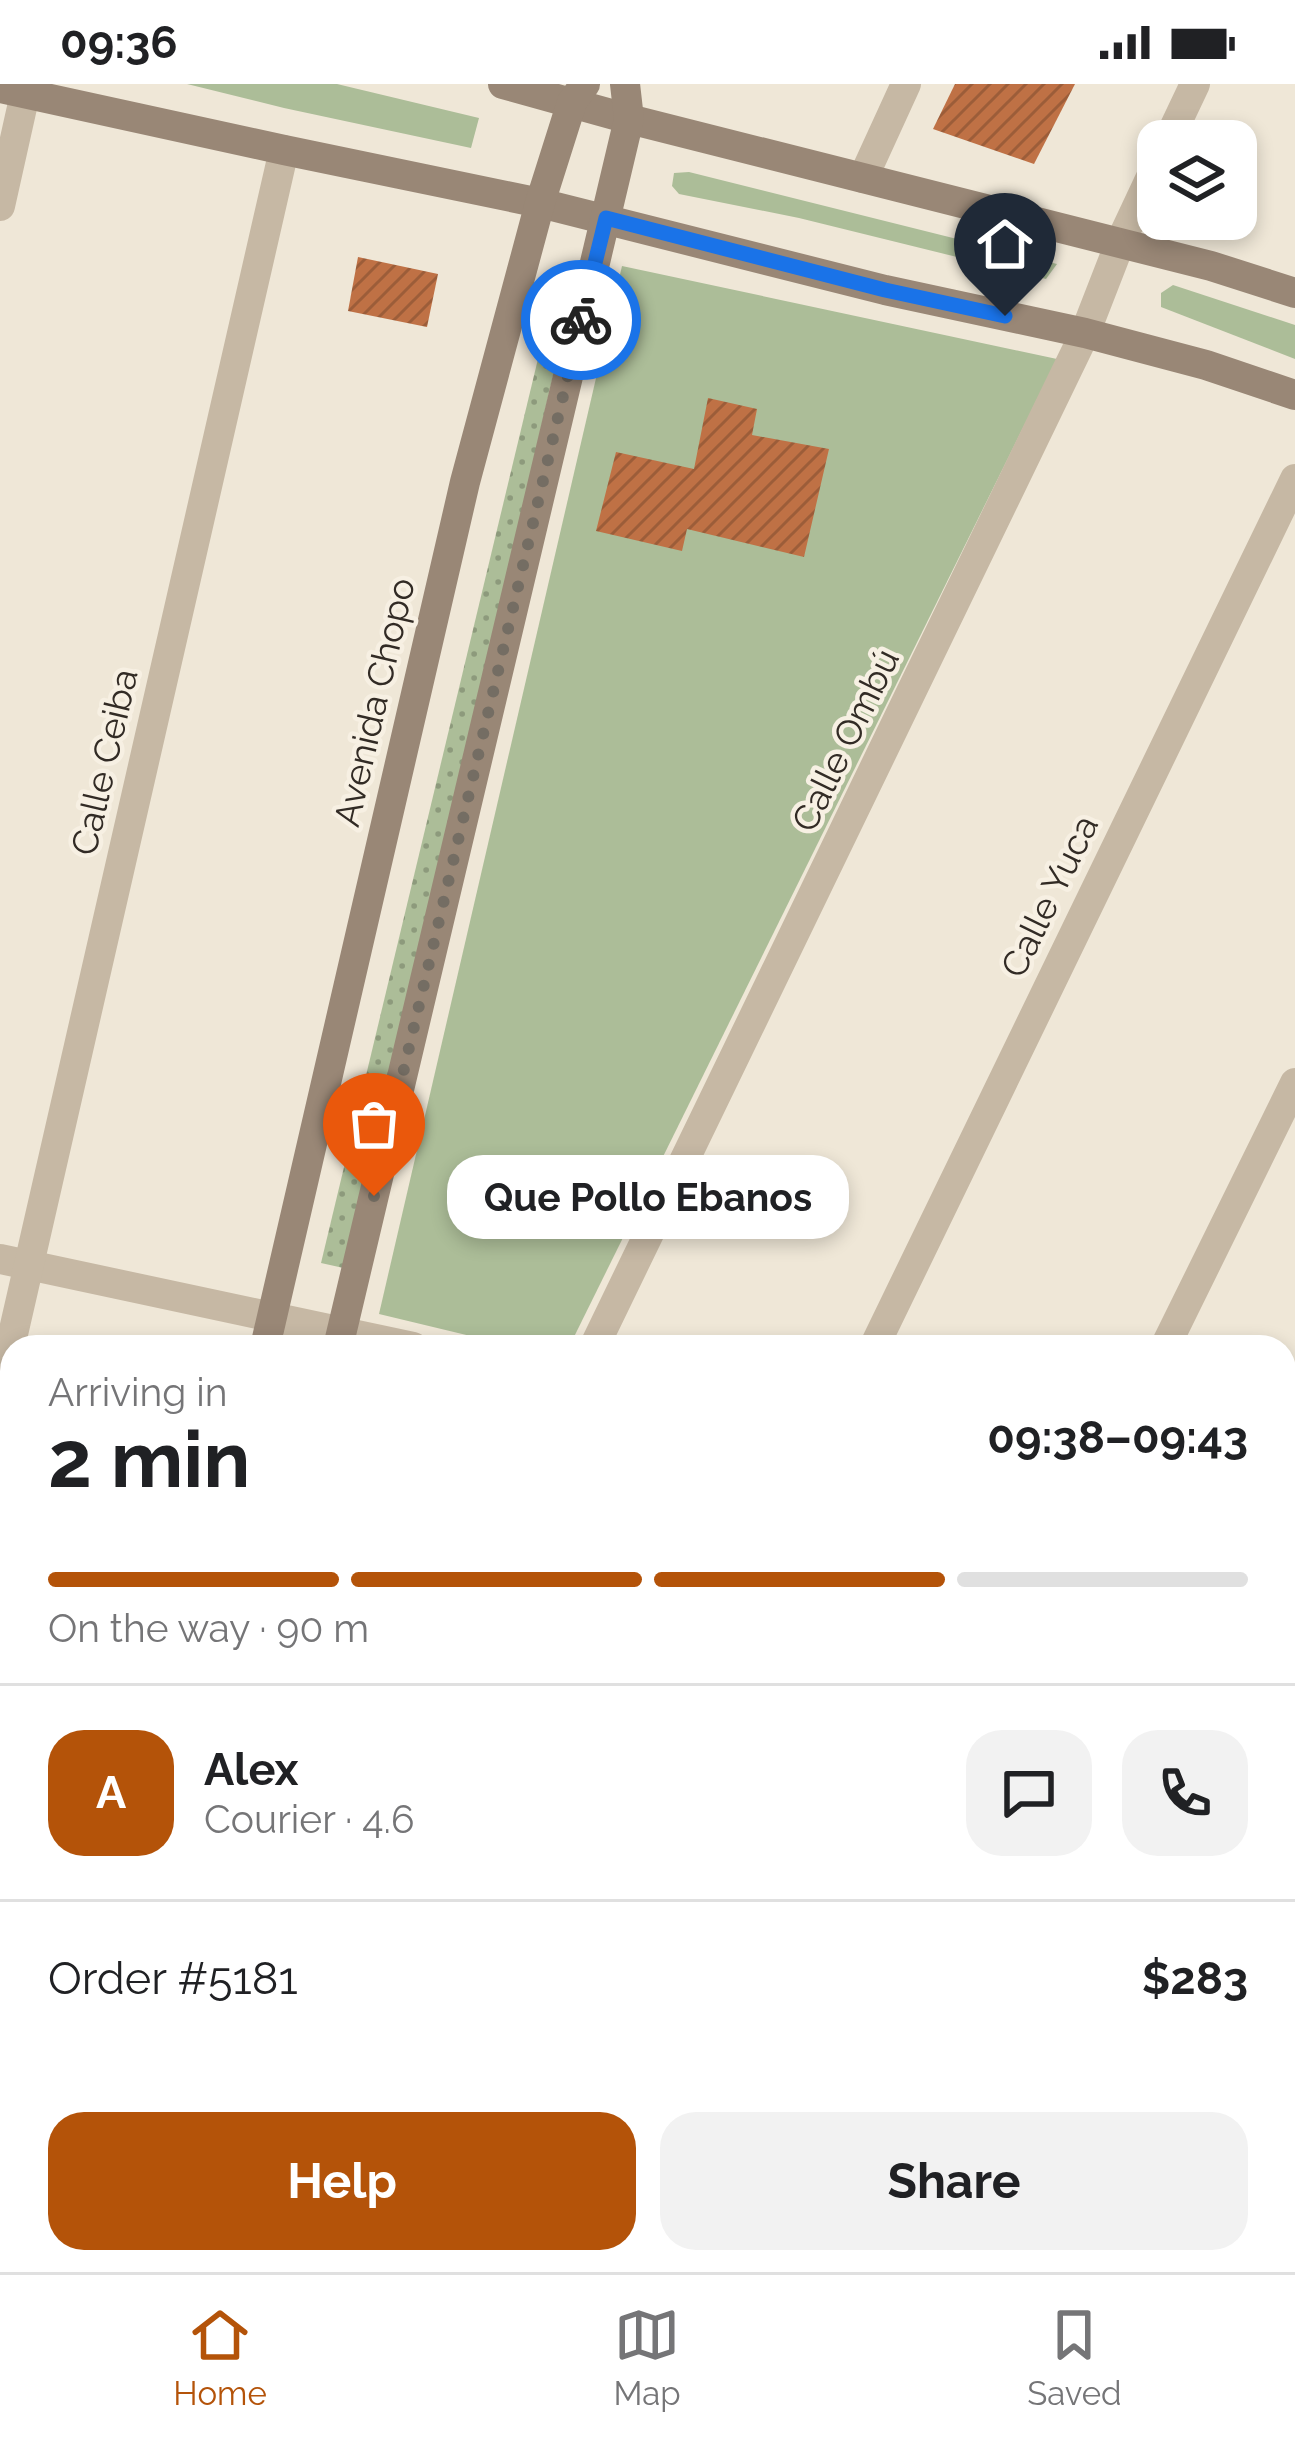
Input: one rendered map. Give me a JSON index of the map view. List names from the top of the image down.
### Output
{
  "streets": {
    "street": [
      "Avenida Chopo",
      "Calle Ombú",
      "Calle Ceiba",
      "Calle Yuca"
    ]
  },
  "places": ["Que Pollo Ebanos"],
  "page": {
    "status": "09:36",
    "bubble": "Que Pollo Ebanos",
    "heading": ["2 min", "Arriving in", "09:38–09:43"],
    "panel": [
      "Alex",
      "Courier · 4.6",
      "Order #5181",
      "$283"
    ],
    "bar": "On the way · 90 m",
    "round": "A",
    "buttons": ["Help", "Share"],
    "tabs": ["Home", "Map", "Saved"]
  }
}
